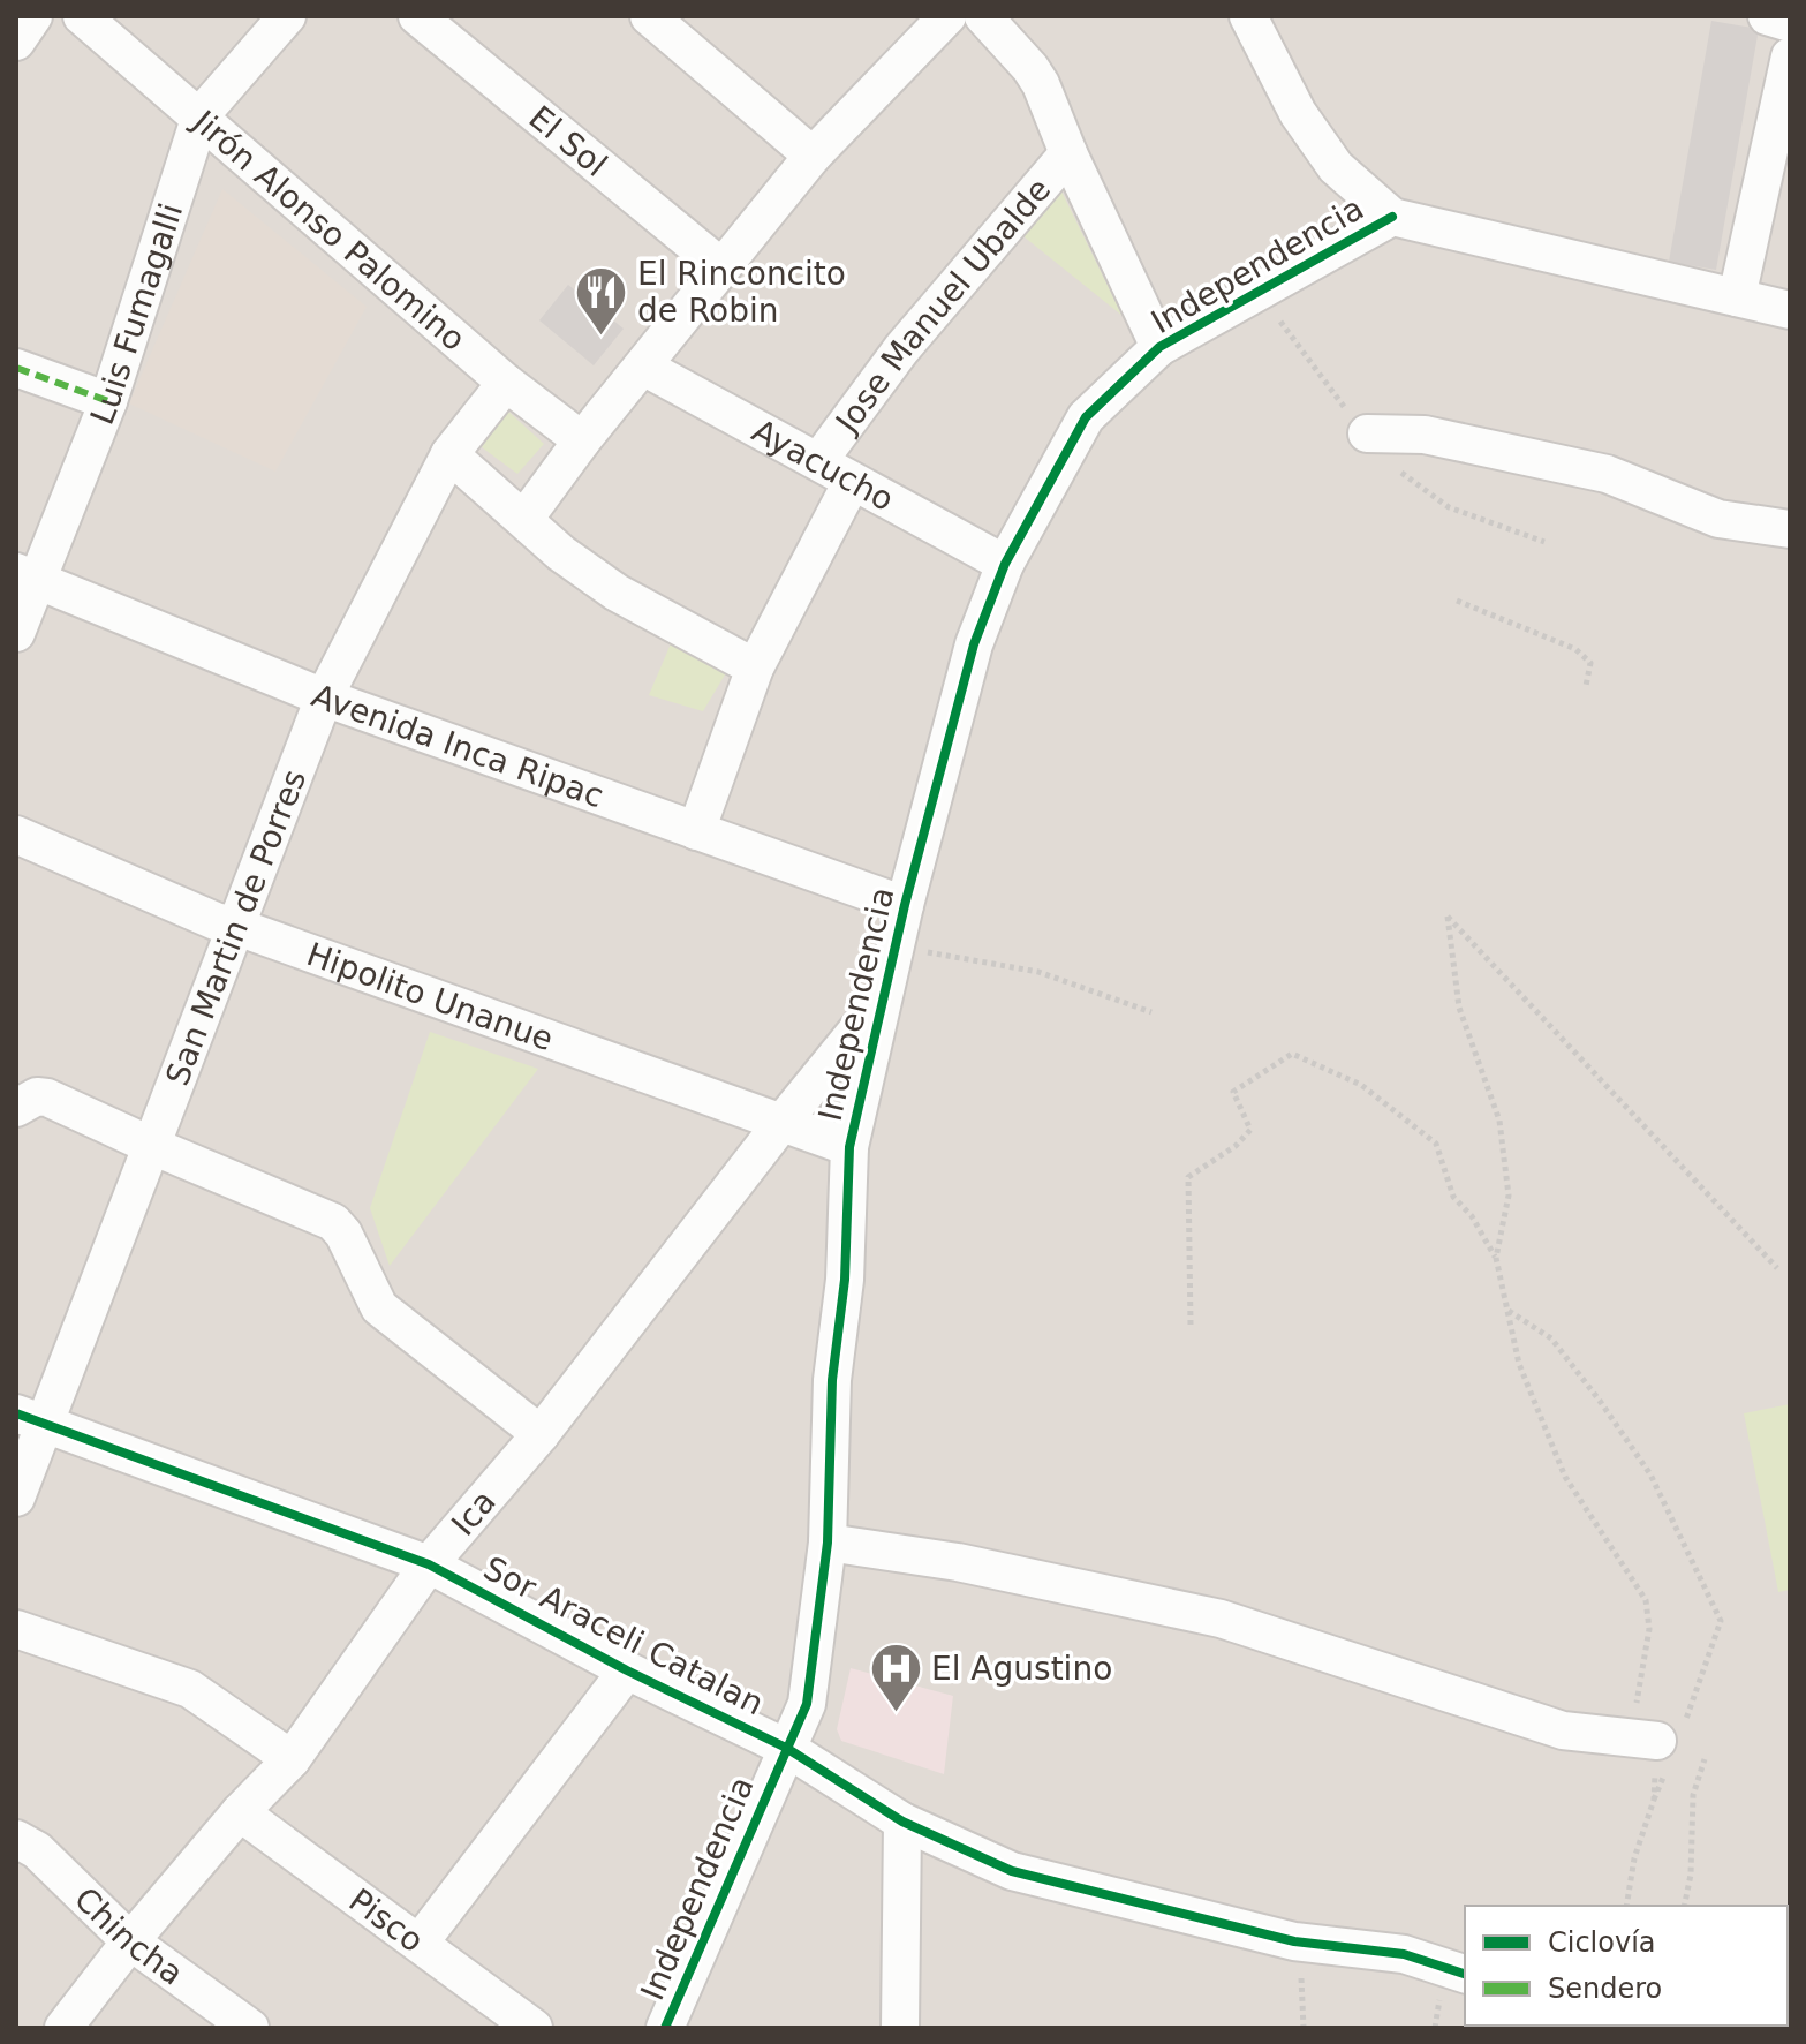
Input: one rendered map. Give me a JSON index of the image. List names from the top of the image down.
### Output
{
  "streets": {
    "street": [
      "El Sol",
      "Jirón Alonso Palomino",
      "Independencia",
      "Jose Manuel Ubalde",
      "Luis Fumagalli",
      "Ayacucho",
      "Avenida Inca Ripac",
      "San Martin de Porres",
      "Hipolito Unanue",
      "Ica",
      "Sor Araceli Catalan",
      "Pisco",
      "Chincha"
    ]
  },
  "crossings": [
    ["Jirón Alonso Palomino", "Luis Fumagalli"],
    ["Jirón Alonso Palomino", "San Martin de Porres"],
    ["Independencia", "Ayacucho"],
    ["Independencia", "Avenida Inca Ripac"],
    ["Independencia", "Hipolito Unanue"],
    ["Independencia", "Ica"],
    ["Independencia", "Sor Araceli Catalan"],
    ["Jose Manuel Ubalde", "Ayacucho"],
    ["Luis Fumagalli", "Avenida Inca Ripac"],
    ["Avenida Inca Ripac", "San Martin de Porres"],
    ["San Martin de Porres", "Hipolito Unanue"],
    ["San Martin de Porres", "Sor Araceli Catalan"],
    ["Hipolito Unanue", "Ica"],
    ["Ica", "Sor Araceli Catalan"],
    ["Ica", "Pisco"],
    ["Ica", "Chincha"]
  ],
  "places": {
    "restaurant": ["El Rinconcito de Robin"],
    "hospital": ["El Agustino"]
  },
  "legend": ["Ciclovía", "Sendero"]
}
